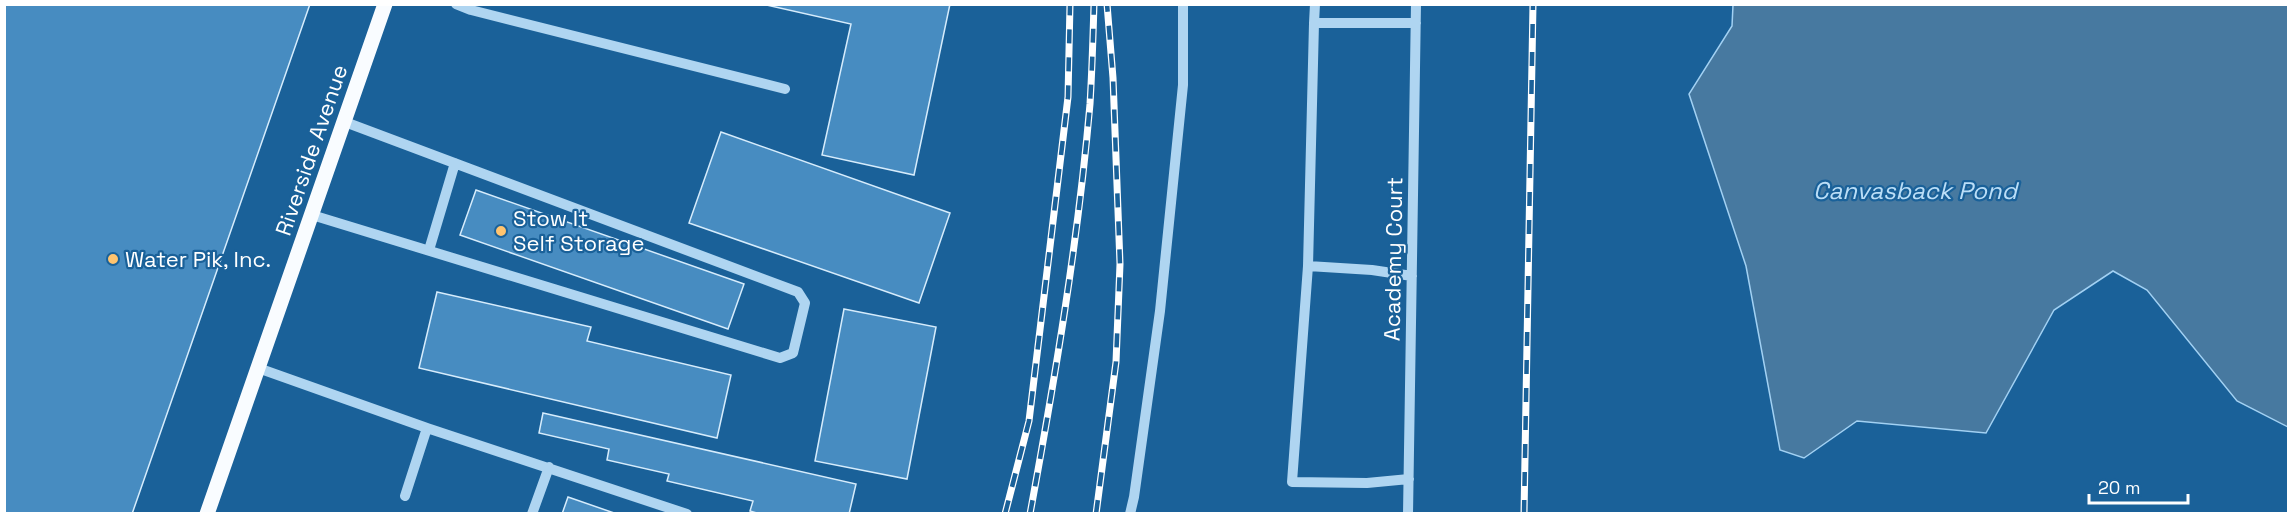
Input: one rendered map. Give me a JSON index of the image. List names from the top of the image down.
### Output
{
  "streets": {
    "main road": ["Riverside Avenue"],
    "street": ["Academy Court"]
  },
  "water": ["Canvasback Pond"],
  "places": ["Stow It Self Storage", "Water Pik, Inc."],
  "scale_bar": "20 m"
}
